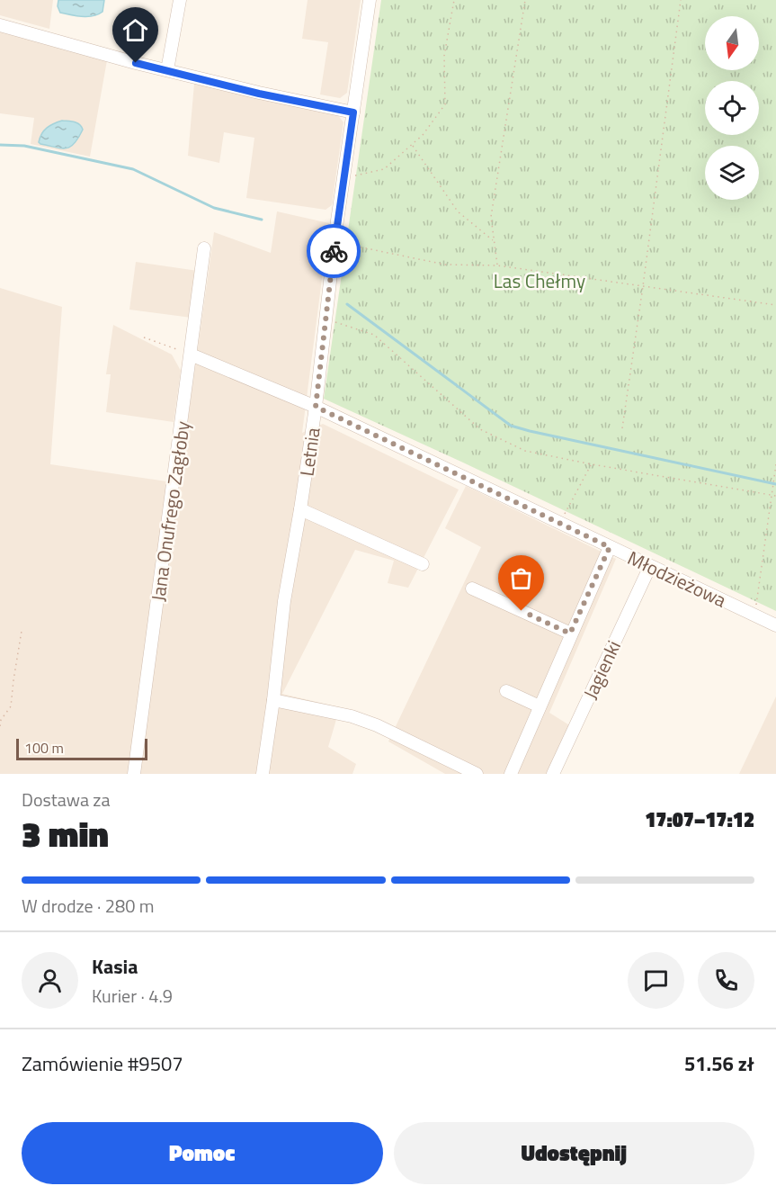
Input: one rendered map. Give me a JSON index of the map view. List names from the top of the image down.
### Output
{
  "streets": {
    "street": [
      "Letnia",
      "Jana Onufrego Zagłoby",
      "Młodzieżowa",
      "Jagienki"
    ]
  },
  "crossings": [
    ["Letnia", "Młodzieżowa"],
    ["Jana Onufrego Zagłoby", "Młodzieżowa"],
    ["Młodzieżowa", "Jagienki"]
  ],
  "parks": ["Las Chełmy"],
  "scale_bar": "100 m",
  "north": "bottom",
  "page": {
    "scale": "100 m",
    "heading": ["3 min", "Dostawa za", "17:07–17:12"],
    "panel": [
      "Kasia",
      "Kurier · 4.9",
      "Zamówienie #9507",
      "51.56 zł"
    ],
    "bar": "W drodze · 280 m",
    "buttons": ["Pomoc", "Udostępnij"]
  }
}
